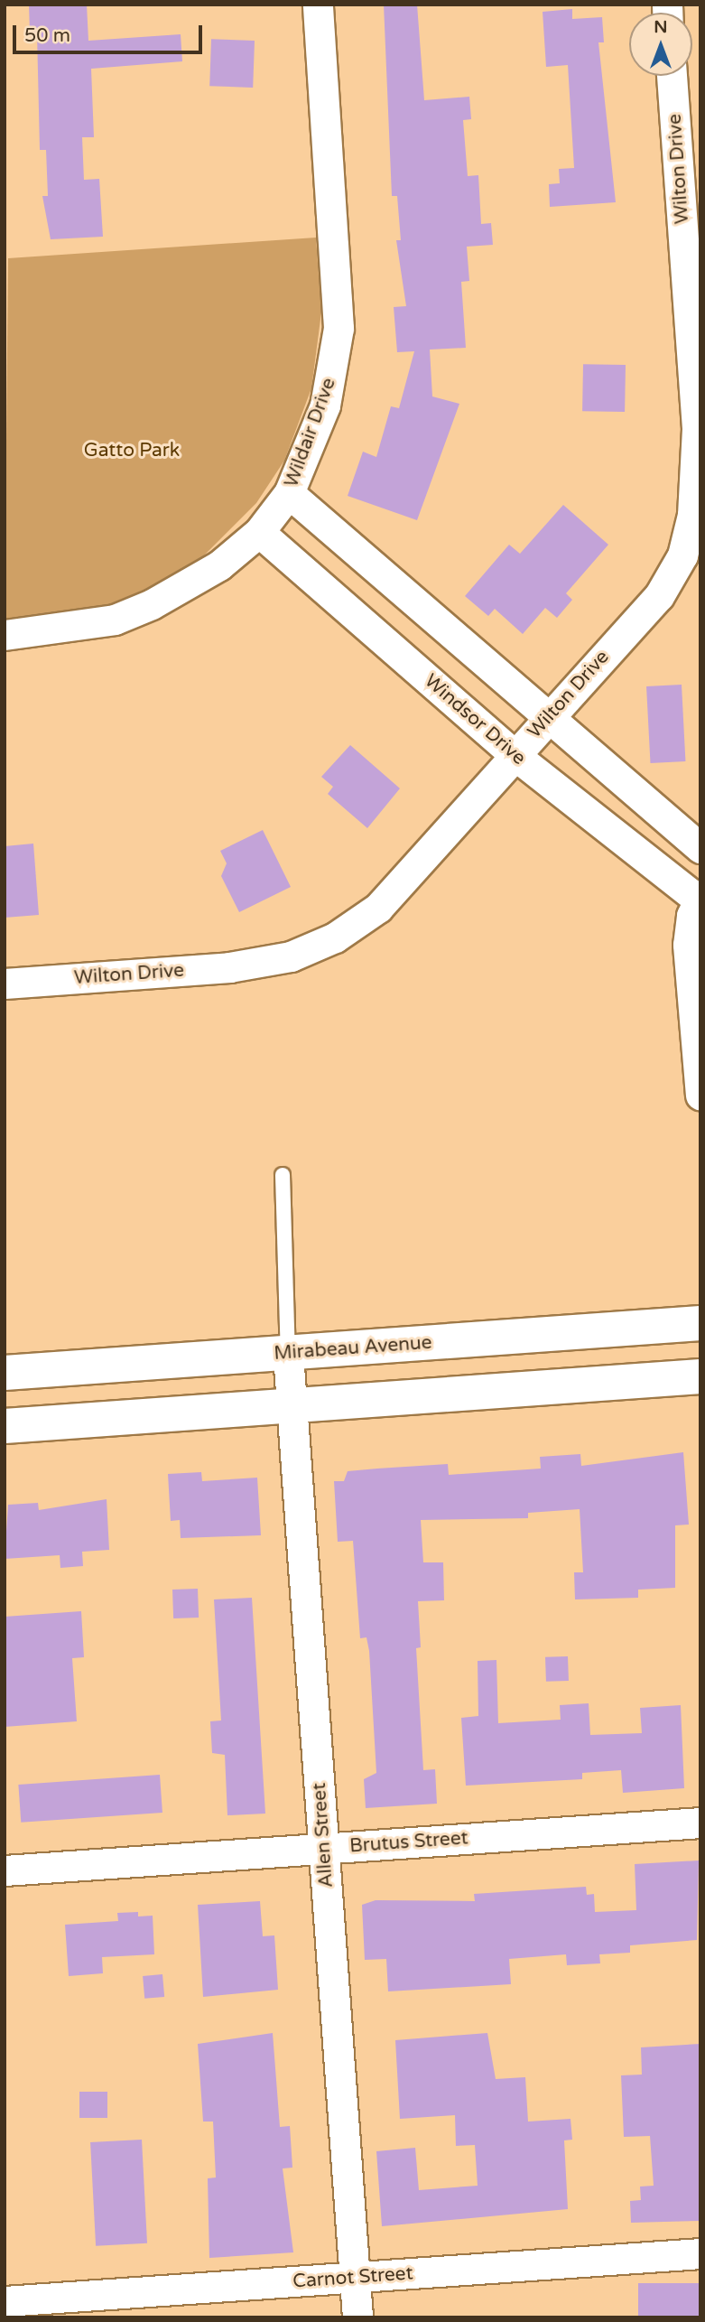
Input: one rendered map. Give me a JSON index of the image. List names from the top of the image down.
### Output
{
  "streets": {
    "street": [
      "Wilton Drive",
      "Wildair Drive",
      "Windsor Drive",
      "Mirabeau Avenue",
      "Allen Street",
      "Brutus Street",
      "Carnot Street"
    ]
  },
  "crossings": [
    ["Wilton Drive", "Windsor Drive"],
    ["Wildair Drive", "Windsor Drive"],
    ["Mirabeau Avenue", "Allen Street"],
    ["Allen Street", "Brutus Street"],
    ["Allen Street", "Carnot Street"]
  ],
  "parks": ["Gatto Park"],
  "scale_bar": "50 m",
  "north": "top"
}
